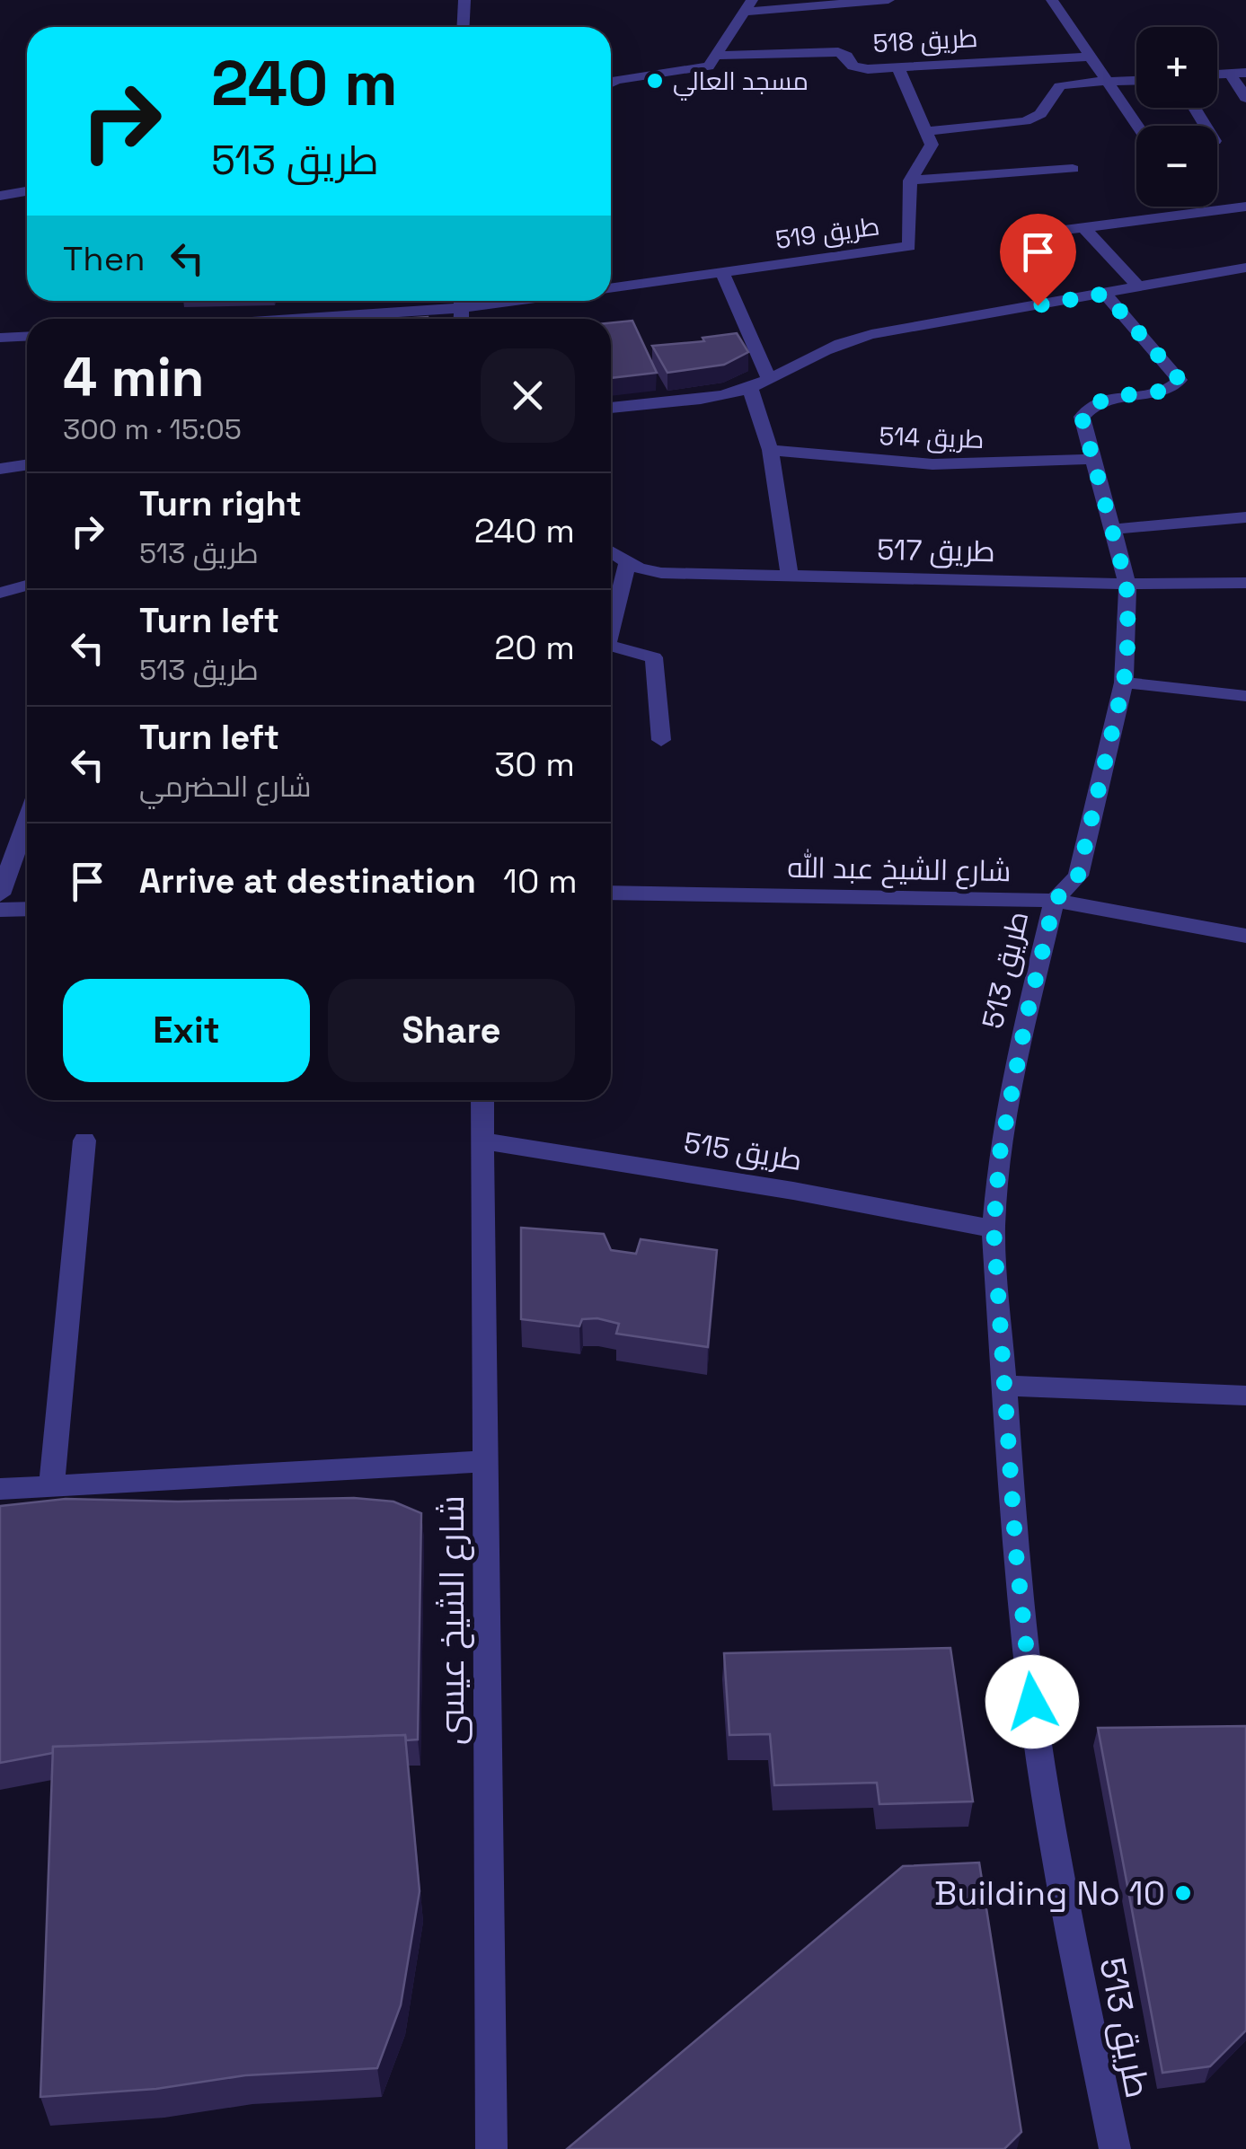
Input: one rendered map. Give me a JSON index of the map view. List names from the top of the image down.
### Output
{
  "streets": {
    "street": [
      "طريق 518",
      "طريق 519",
      "طريق 514",
      "طريق 517",
      "شارع الشيخ عبد الله",
      "طريق 513",
      "طريق 515",
      "شارع الشيخ عيسى"
    ]
  },
  "crossings": [
    ["طريق 514", "طريق 513"],
    ["طريق 517", "طريق 513"],
    ["شارع الشيخ عبد الله", "طريق 513"],
    ["طريق 513", "طريق 515"],
    ["طريق 515", "شارع الشيخ عيسى"]
  ],
  "places": ["مسجد العالي", "Building No 10"],
  "page": {
    "map_buttons": ["+", "−"],
    "turn": ["240 m", "طريق 513"],
    "then": "Then",
    "heading": ["4 min", "300 m · 15:05"],
    "list": [
      {
        "name": "Turn right",
        "note": "طريق 513",
        "value": "240 m"
      },
      {
        "name": "Turn left",
        "note": "طريق 513",
        "value": "20 m"
      },
      {
        "name": "Turn left",
        "note": "شارع الحضرمي",
        "value": "30 m"
      },
      {
        "name": "Arrive at destination",
        "value": "10 m"
      }
    ],
    "buttons": ["Exit", "Share"]
  }
}
